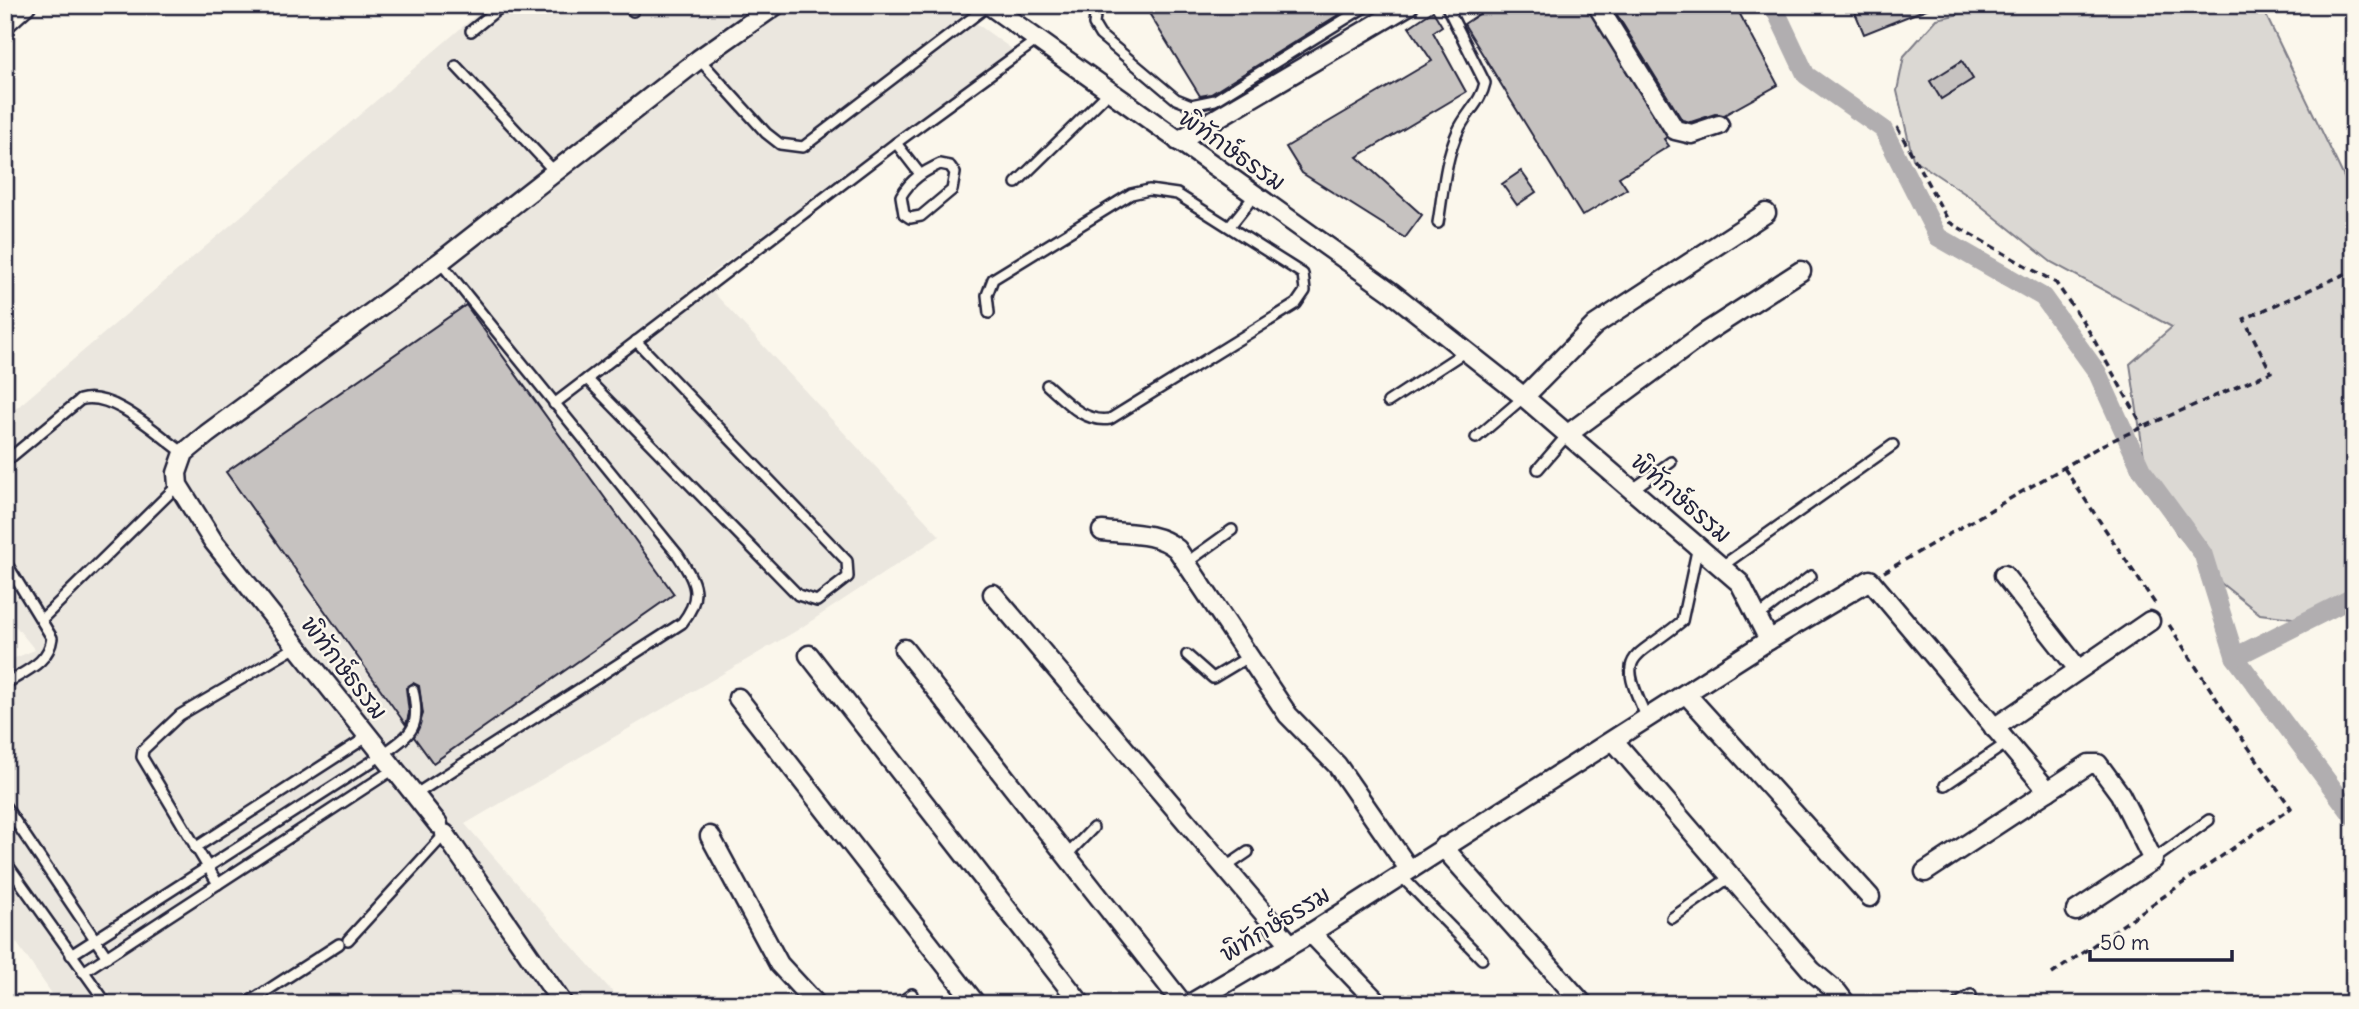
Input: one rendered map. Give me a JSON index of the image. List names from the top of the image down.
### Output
{
  "streets": {
    "street": ["พิทักษ์ธรรม"]
  },
  "scale_bar": "50 m"
}
